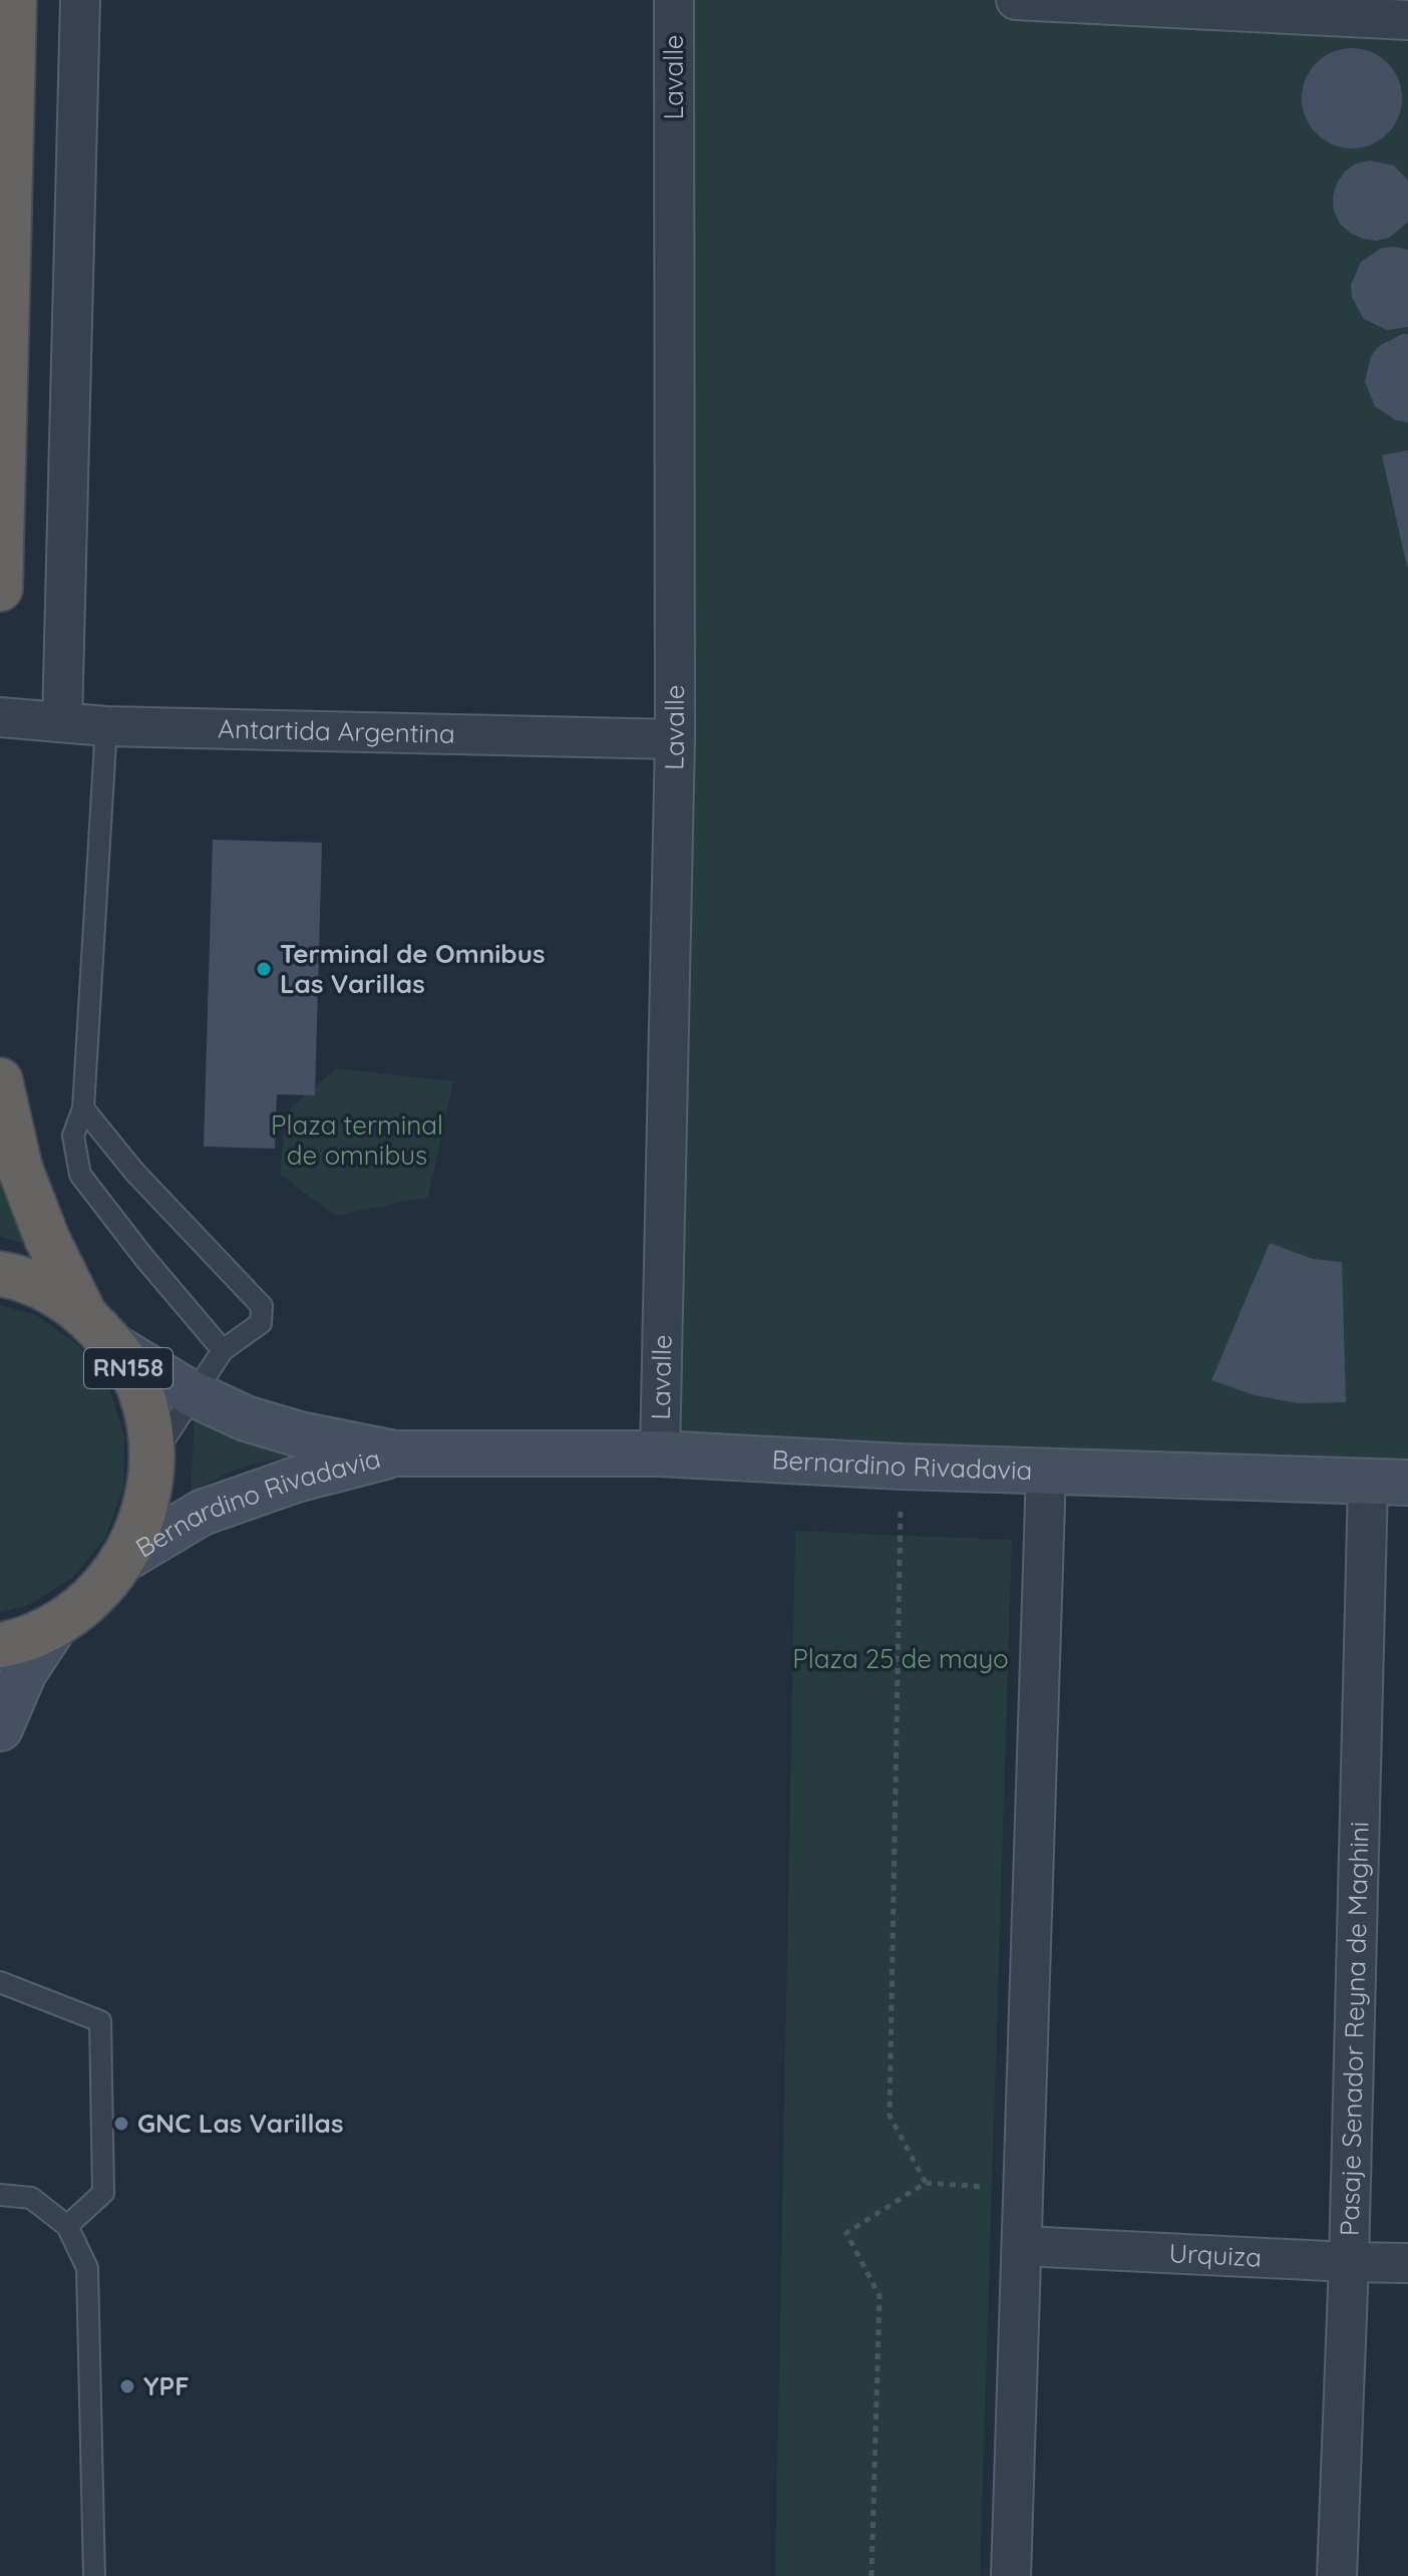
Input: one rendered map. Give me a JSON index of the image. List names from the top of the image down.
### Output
{
  "streets": {
    "highway": ["RN158"],
    "main road": ["Bernardino Rivadavia"],
    "street": [
      "Lavalle",
      "Antartida Argentina",
      "Pasaje Senador Reyna de Maghini",
      "Urquiza"
    ]
  },
  "crossings": [
    ["Lavalle", "Antartida Argentina"],
    ["Lavalle", "Bernardino Rivadavia"],
    ["RN158", "Bernardino Rivadavia"],
    ["Bernardino Rivadavia", "Pasaje Senador Reyna de Maghini"],
    ["Pasaje Senador Reyna de Maghini", "Urquiza"]
  ],
  "parks": ["Plaza terminal de omnibus", "Plaza 25 de mayo"],
  "places": ["Terminal de Omnibus Las Varillas", "GNC Las Varillas", "YPF"]
}
